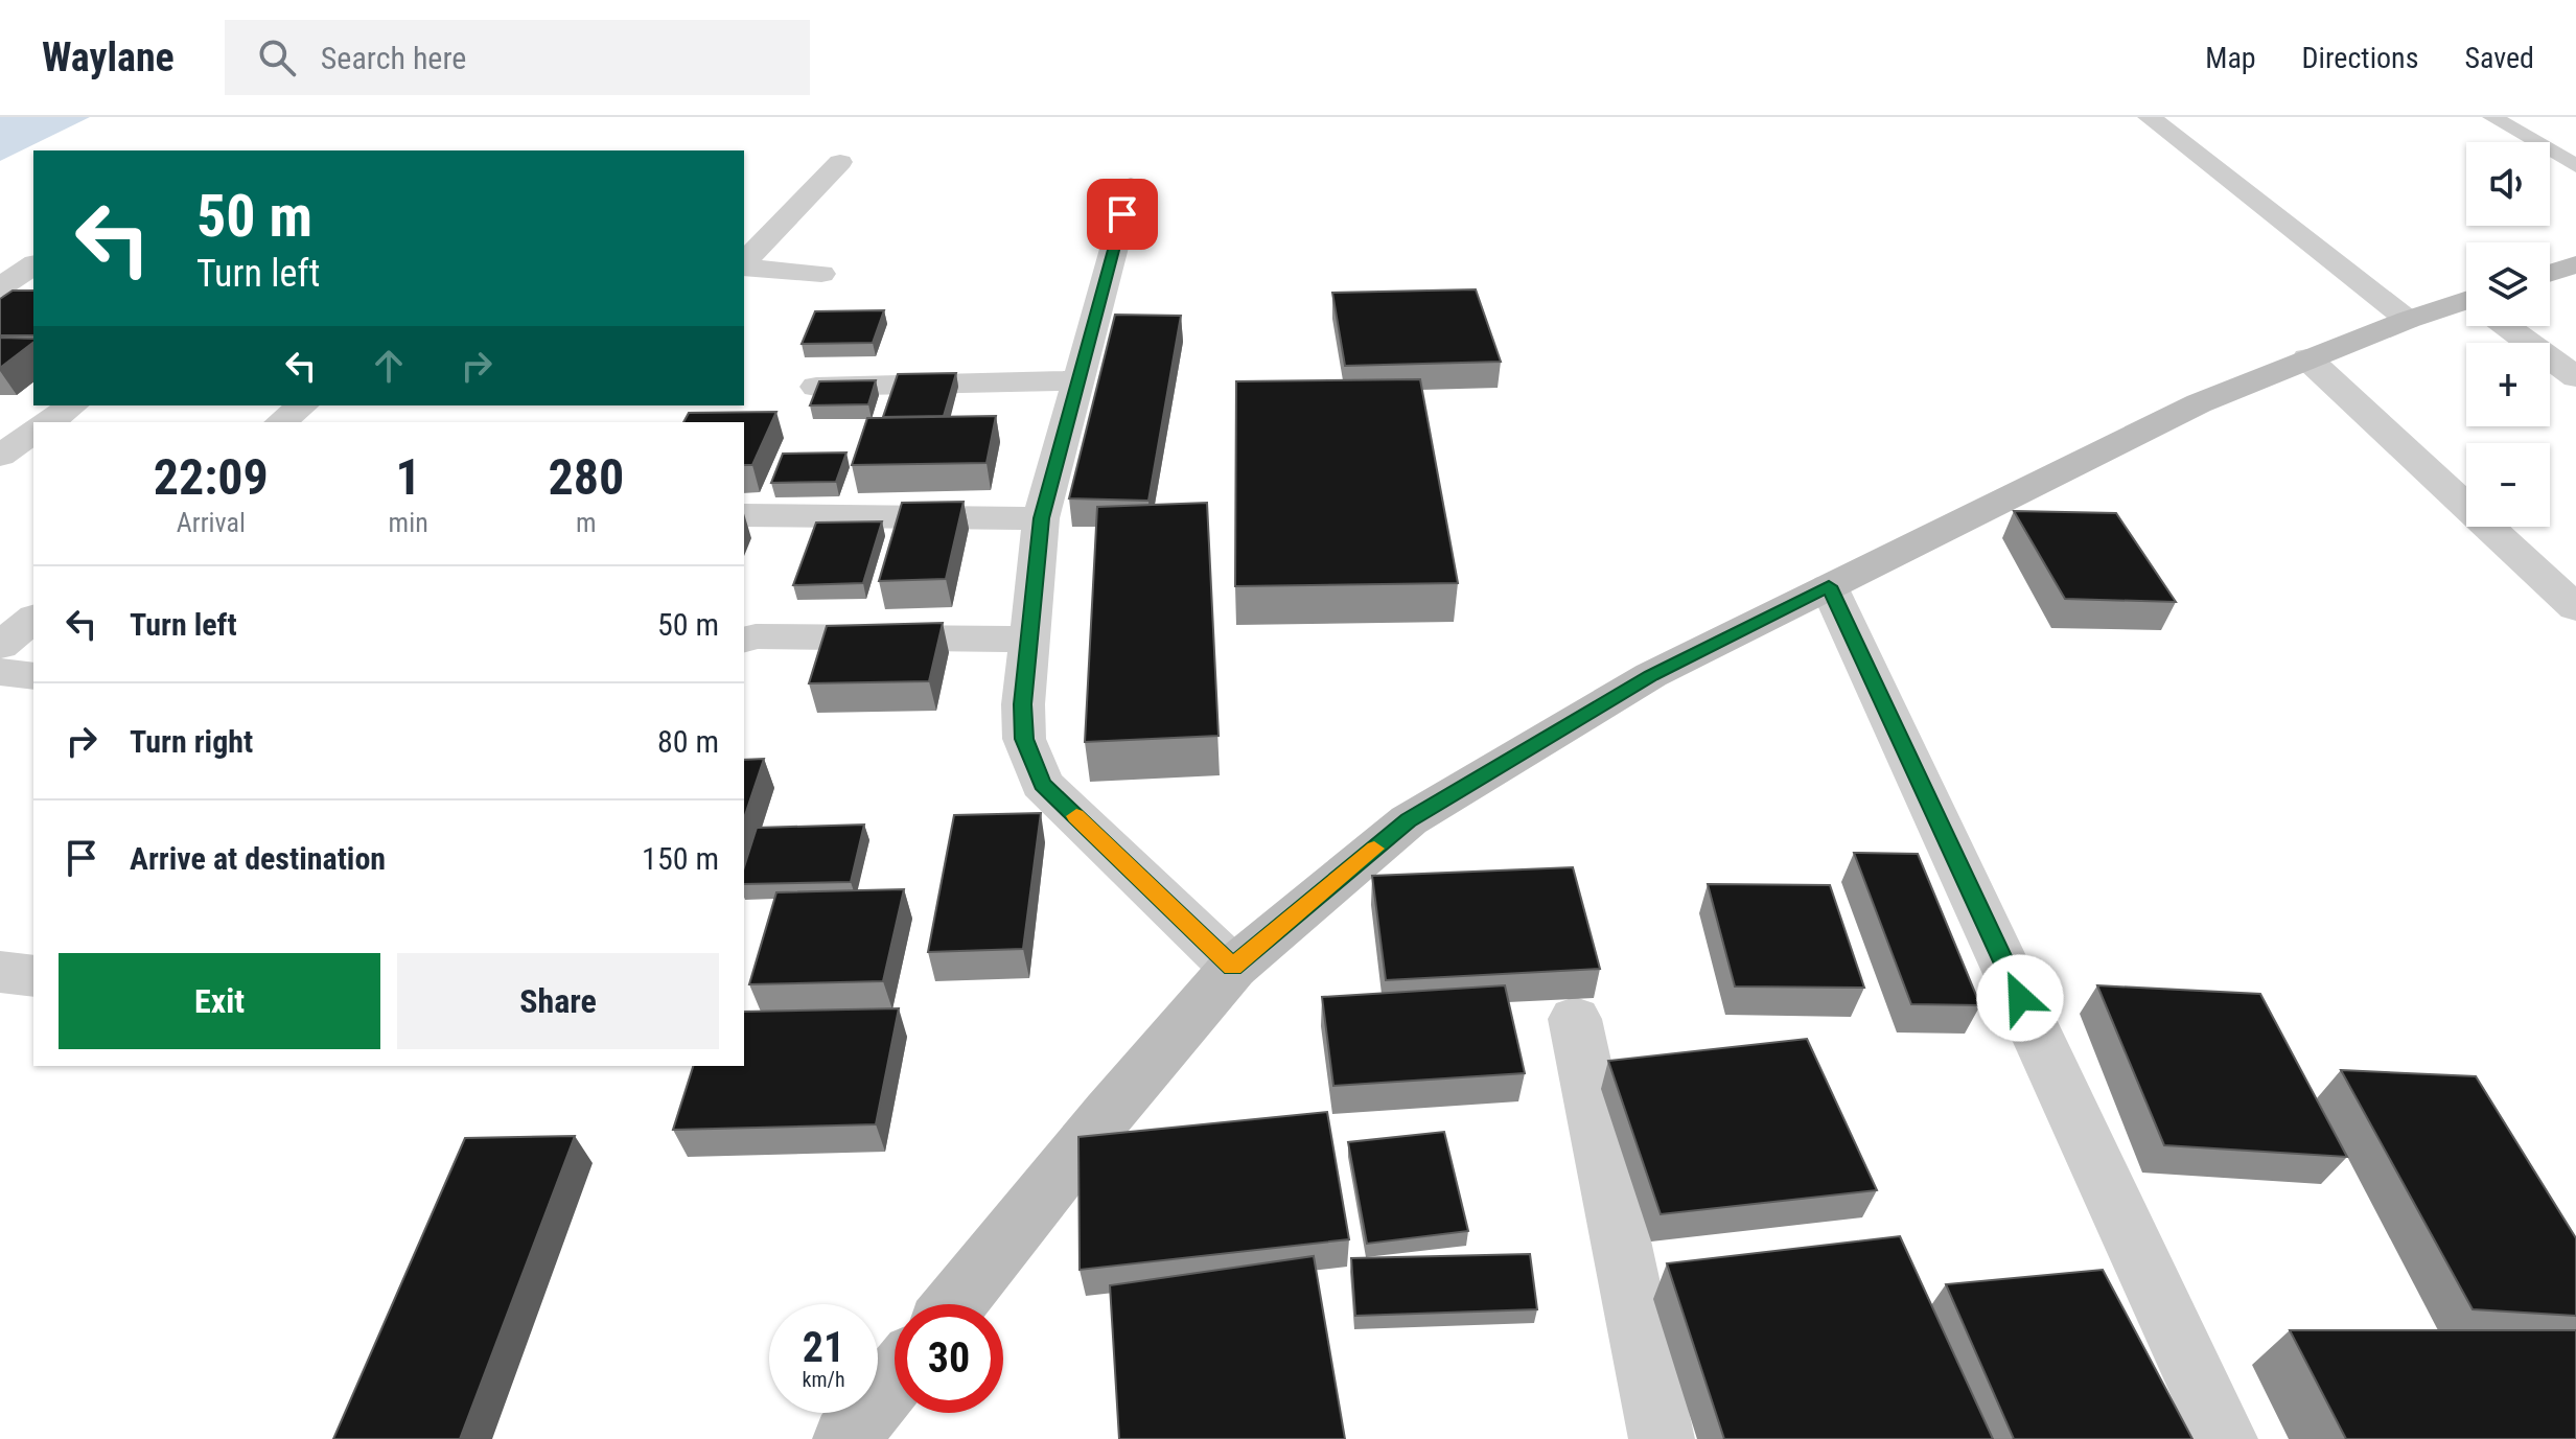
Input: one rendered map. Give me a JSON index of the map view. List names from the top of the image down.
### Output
{
  "page": {
    "header": "Waylane",
    "search": "Search here",
    "nav": ["Map", "Directions", "Saved"],
    "map_buttons": ["+", "−"],
    "turn": ["50 m", "Turn left"],
    "eta": [
      "22:09",
      "Arrival",
      "1",
      "min",
      "280",
      "m"
    ],
    "list": [
      {
        "name": "Turn left",
        "value": "50 m"
      },
      {
        "name": "Turn right",
        "value": "80 m"
      },
      {
        "name": "Arrive at destination",
        "value": "150 m"
      }
    ],
    "buttons": ["Exit", "Share"],
    "speed": "21 km/h",
    "limit": "30"
  }
}
